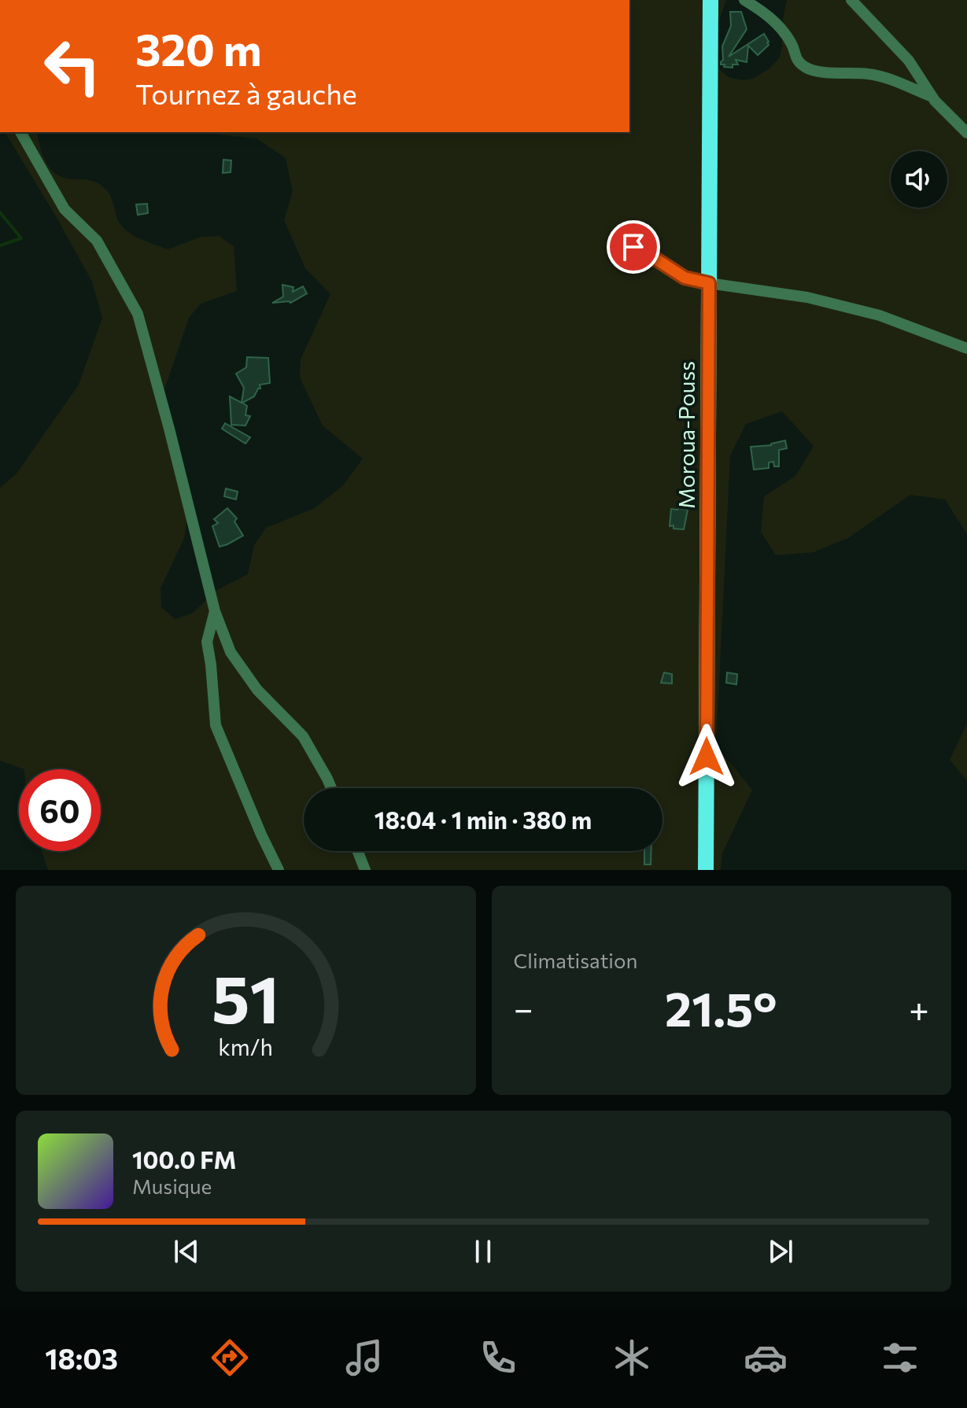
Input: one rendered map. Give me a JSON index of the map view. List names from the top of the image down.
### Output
{
  "streets": {
    "main road": ["Moroua-Pouss"]
  },
  "page": {
    "turn": ["320 m", "Tournez à gauche"],
    "limit": "60",
    "trip": "18:04 · 1 min · 380 m",
    "tile": "Climatisation",
    "heat": ["−", "21.5°", "+"],
    "song": ["100.0 FM", "Musique"],
    "tabs": "18:03",
    "gauge": ["51", "km/h"]
  }
}
